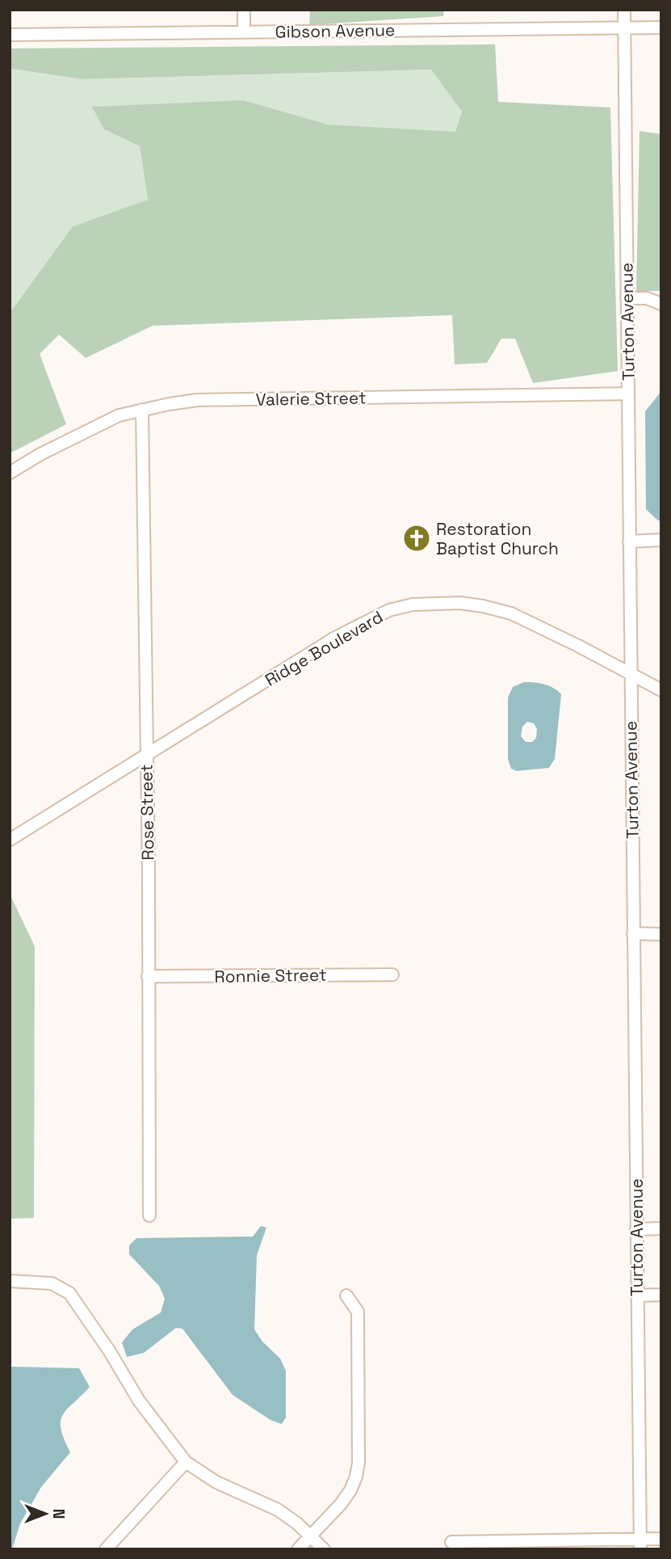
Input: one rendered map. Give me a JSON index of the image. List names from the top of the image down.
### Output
{
  "streets": {
    "street": [
      "Gibson Avenue",
      "Turton Avenue",
      "Valerie Street",
      "Ridge Boulevard",
      "Rose Street",
      "Ronnie Street"
    ]
  },
  "crossings": [
    ["Gibson Avenue", "Turton Avenue"],
    ["Turton Avenue", "Valerie Street"],
    ["Turton Avenue", "Ridge Boulevard"],
    ["Valerie Street", "Rose Street"],
    ["Ridge Boulevard", "Rose Street"],
    ["Rose Street", "Ronnie Street"]
  ],
  "places": {
    "church": ["Restoration Baptist Church"]
  },
  "north": "right"
}
